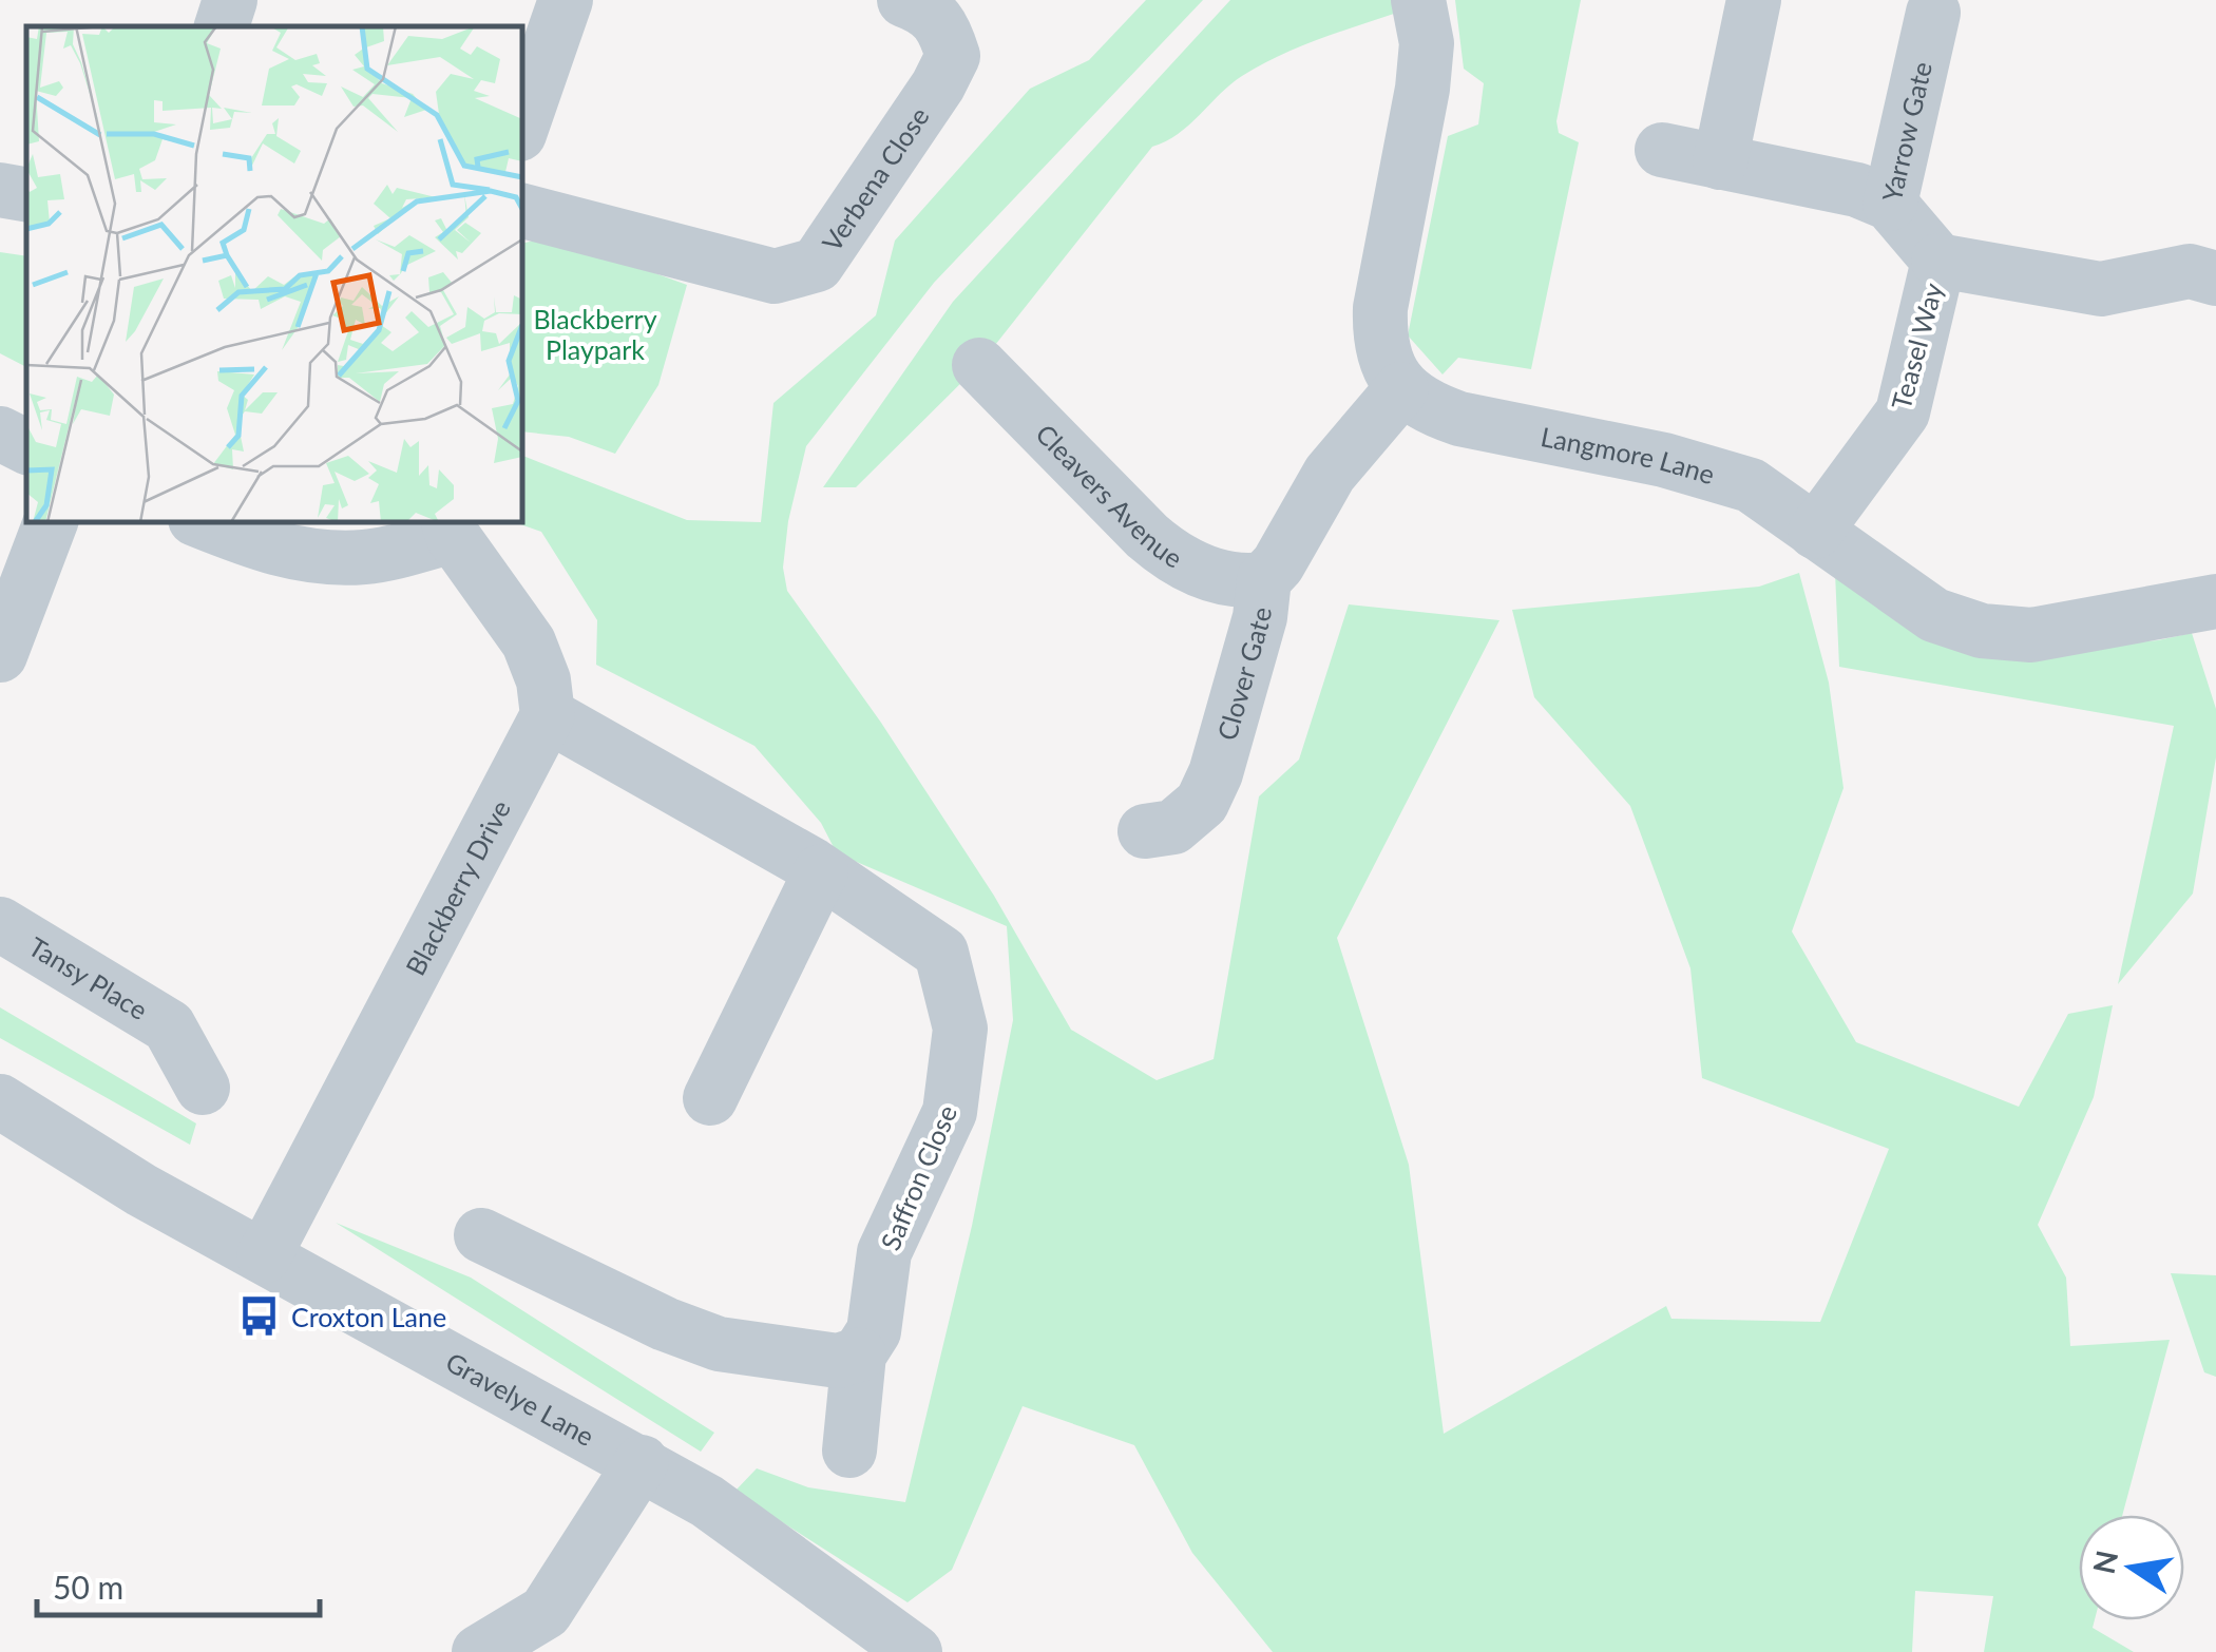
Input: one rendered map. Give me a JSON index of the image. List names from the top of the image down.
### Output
{
  "streets": {
    "street": [
      "Yarrow Gate",
      "Verbena Close",
      "Teasel Way",
      "Langmore Lane",
      "Cleavers Avenue",
      "Clover Gate",
      "Blackberry Drive",
      "Tansy Place",
      "Saffron Close",
      "Gravelye Lane"
    ]
  },
  "crossings": [
    ["Yarrow Gate", "Teasel Way"],
    ["Teasel Way", "Langmore Lane"],
    ["Langmore Lane", "Clover Gate"],
    ["Cleavers Avenue", "Clover Gate"],
    ["Blackberry Drive", "Saffron Close"],
    ["Blackberry Drive", "Gravelye Lane"]
  ],
  "parks": ["Blackberry Playpark"],
  "places": {
    "bus stop": ["Croxton Lane"]
  },
  "scale_bar": "50 m",
  "north": "left"
}
